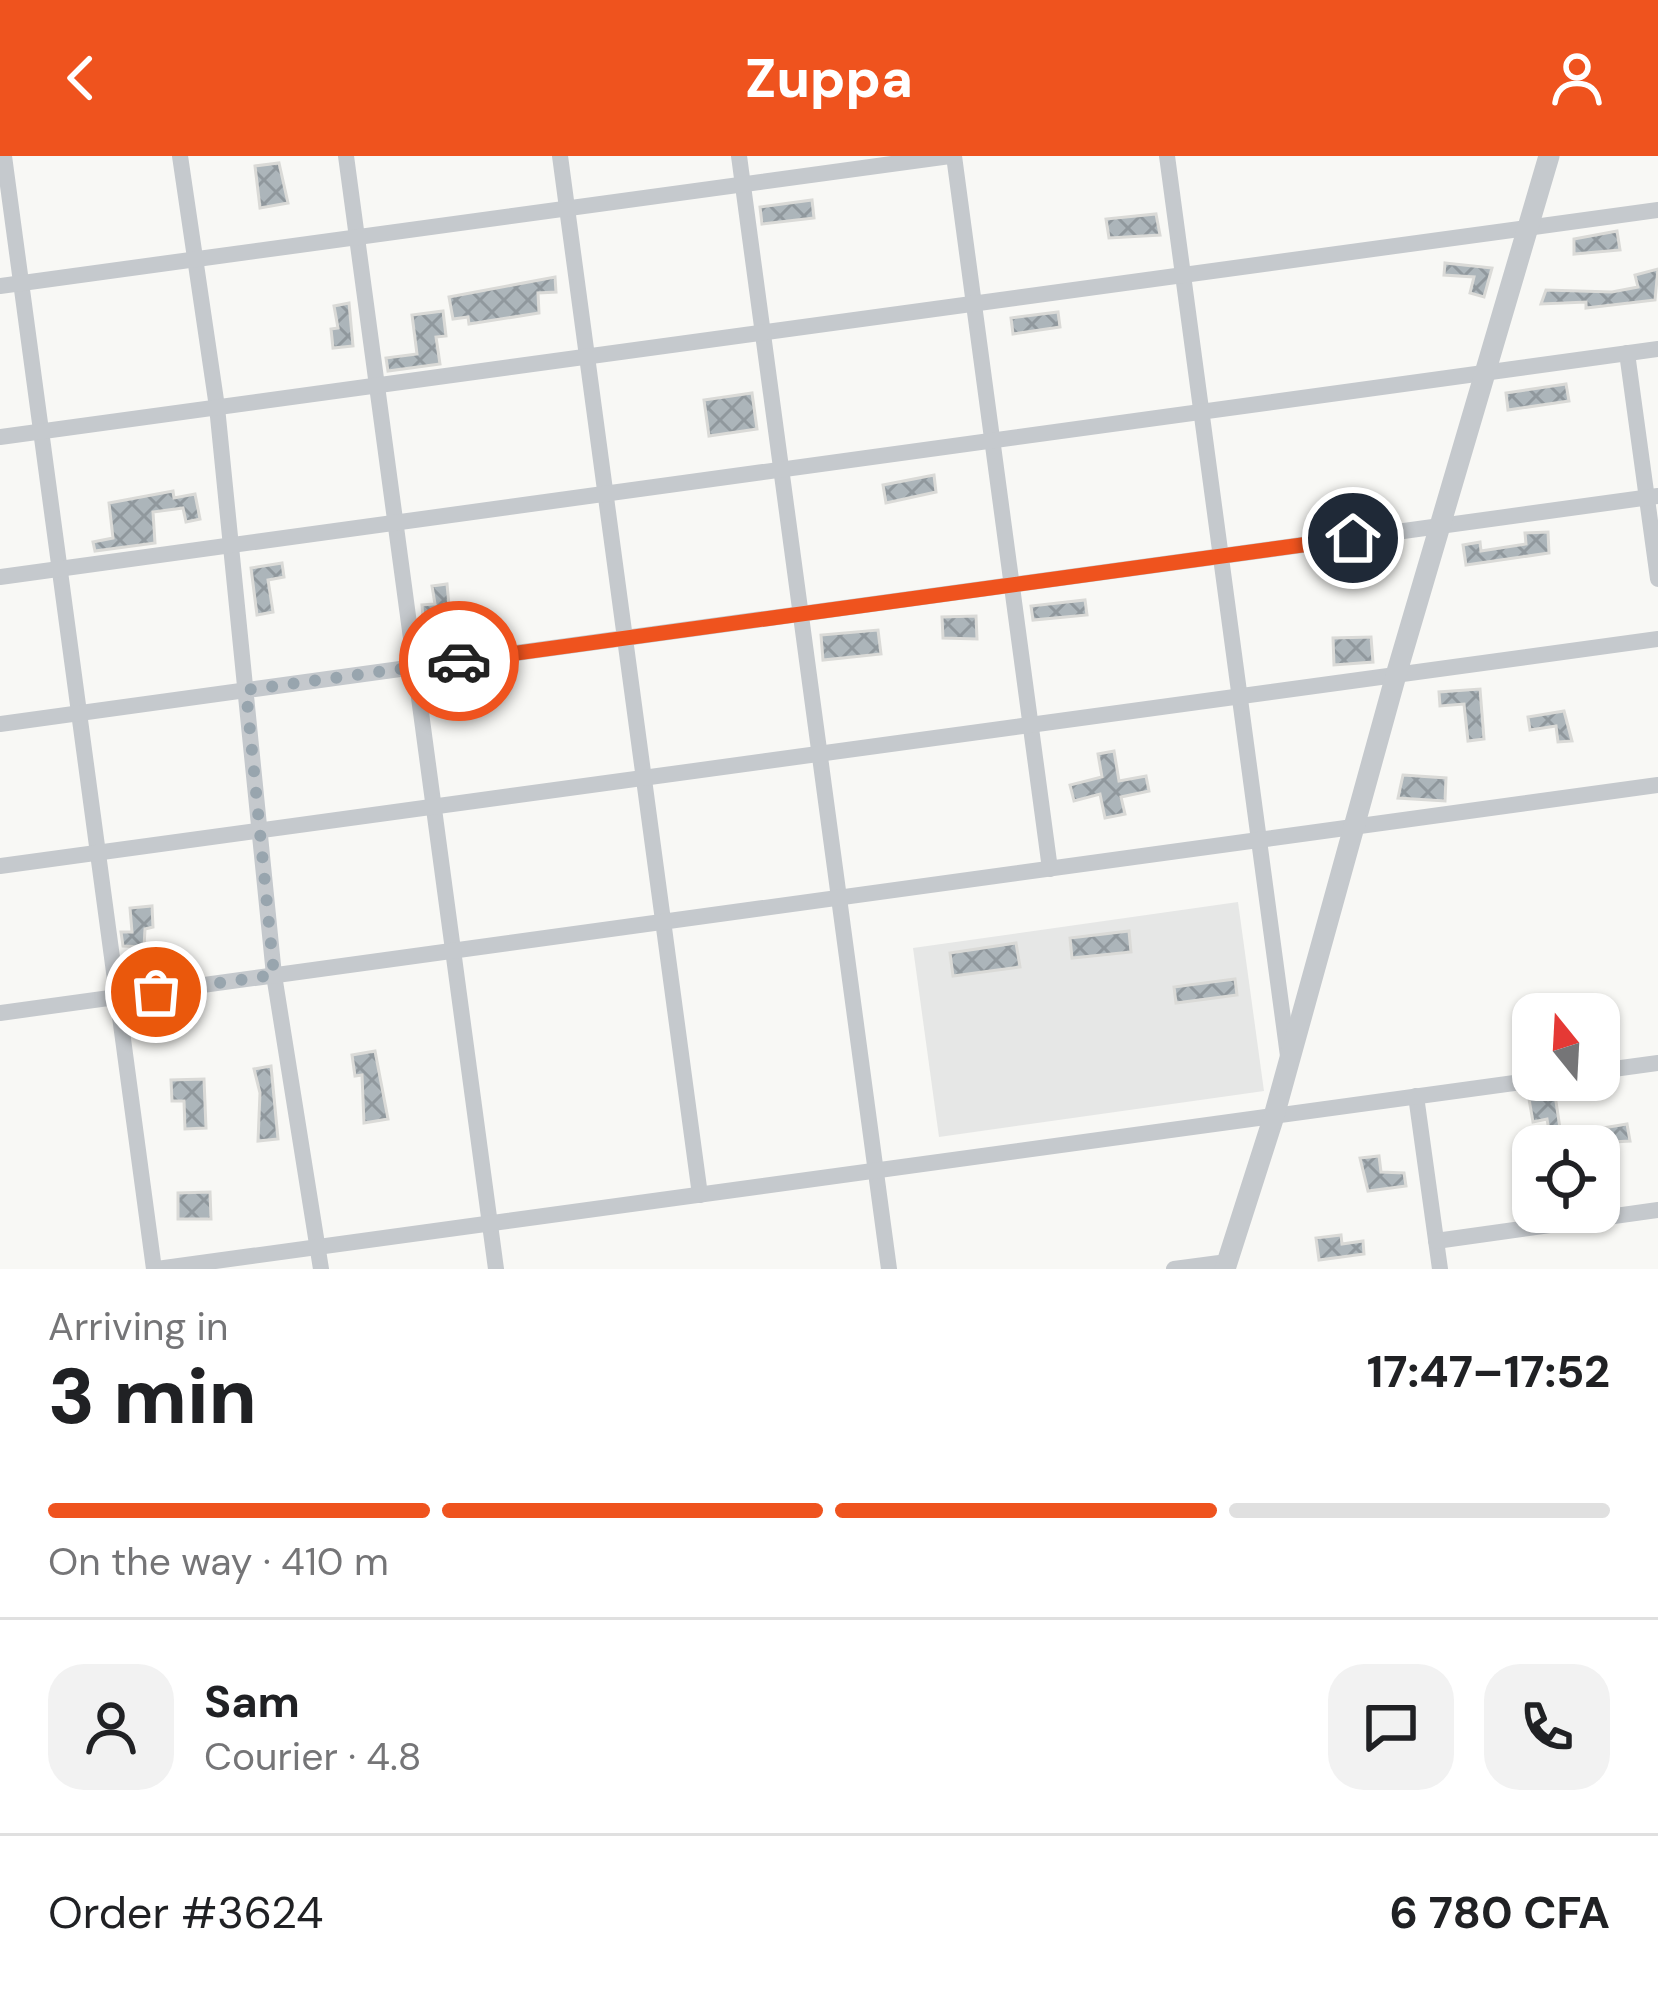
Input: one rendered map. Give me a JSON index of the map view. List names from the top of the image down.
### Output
{
  "north": "top",
  "page": {
    "header": "Zuppa",
    "heading": ["3 min", "Arriving in", "17:47–17:52"],
    "panel": [
      "Sam",
      "Courier · 4.8",
      "Order #3624",
      "6 780 CFA"
    ],
    "bar": "On the way · 410 m"
  }
}
